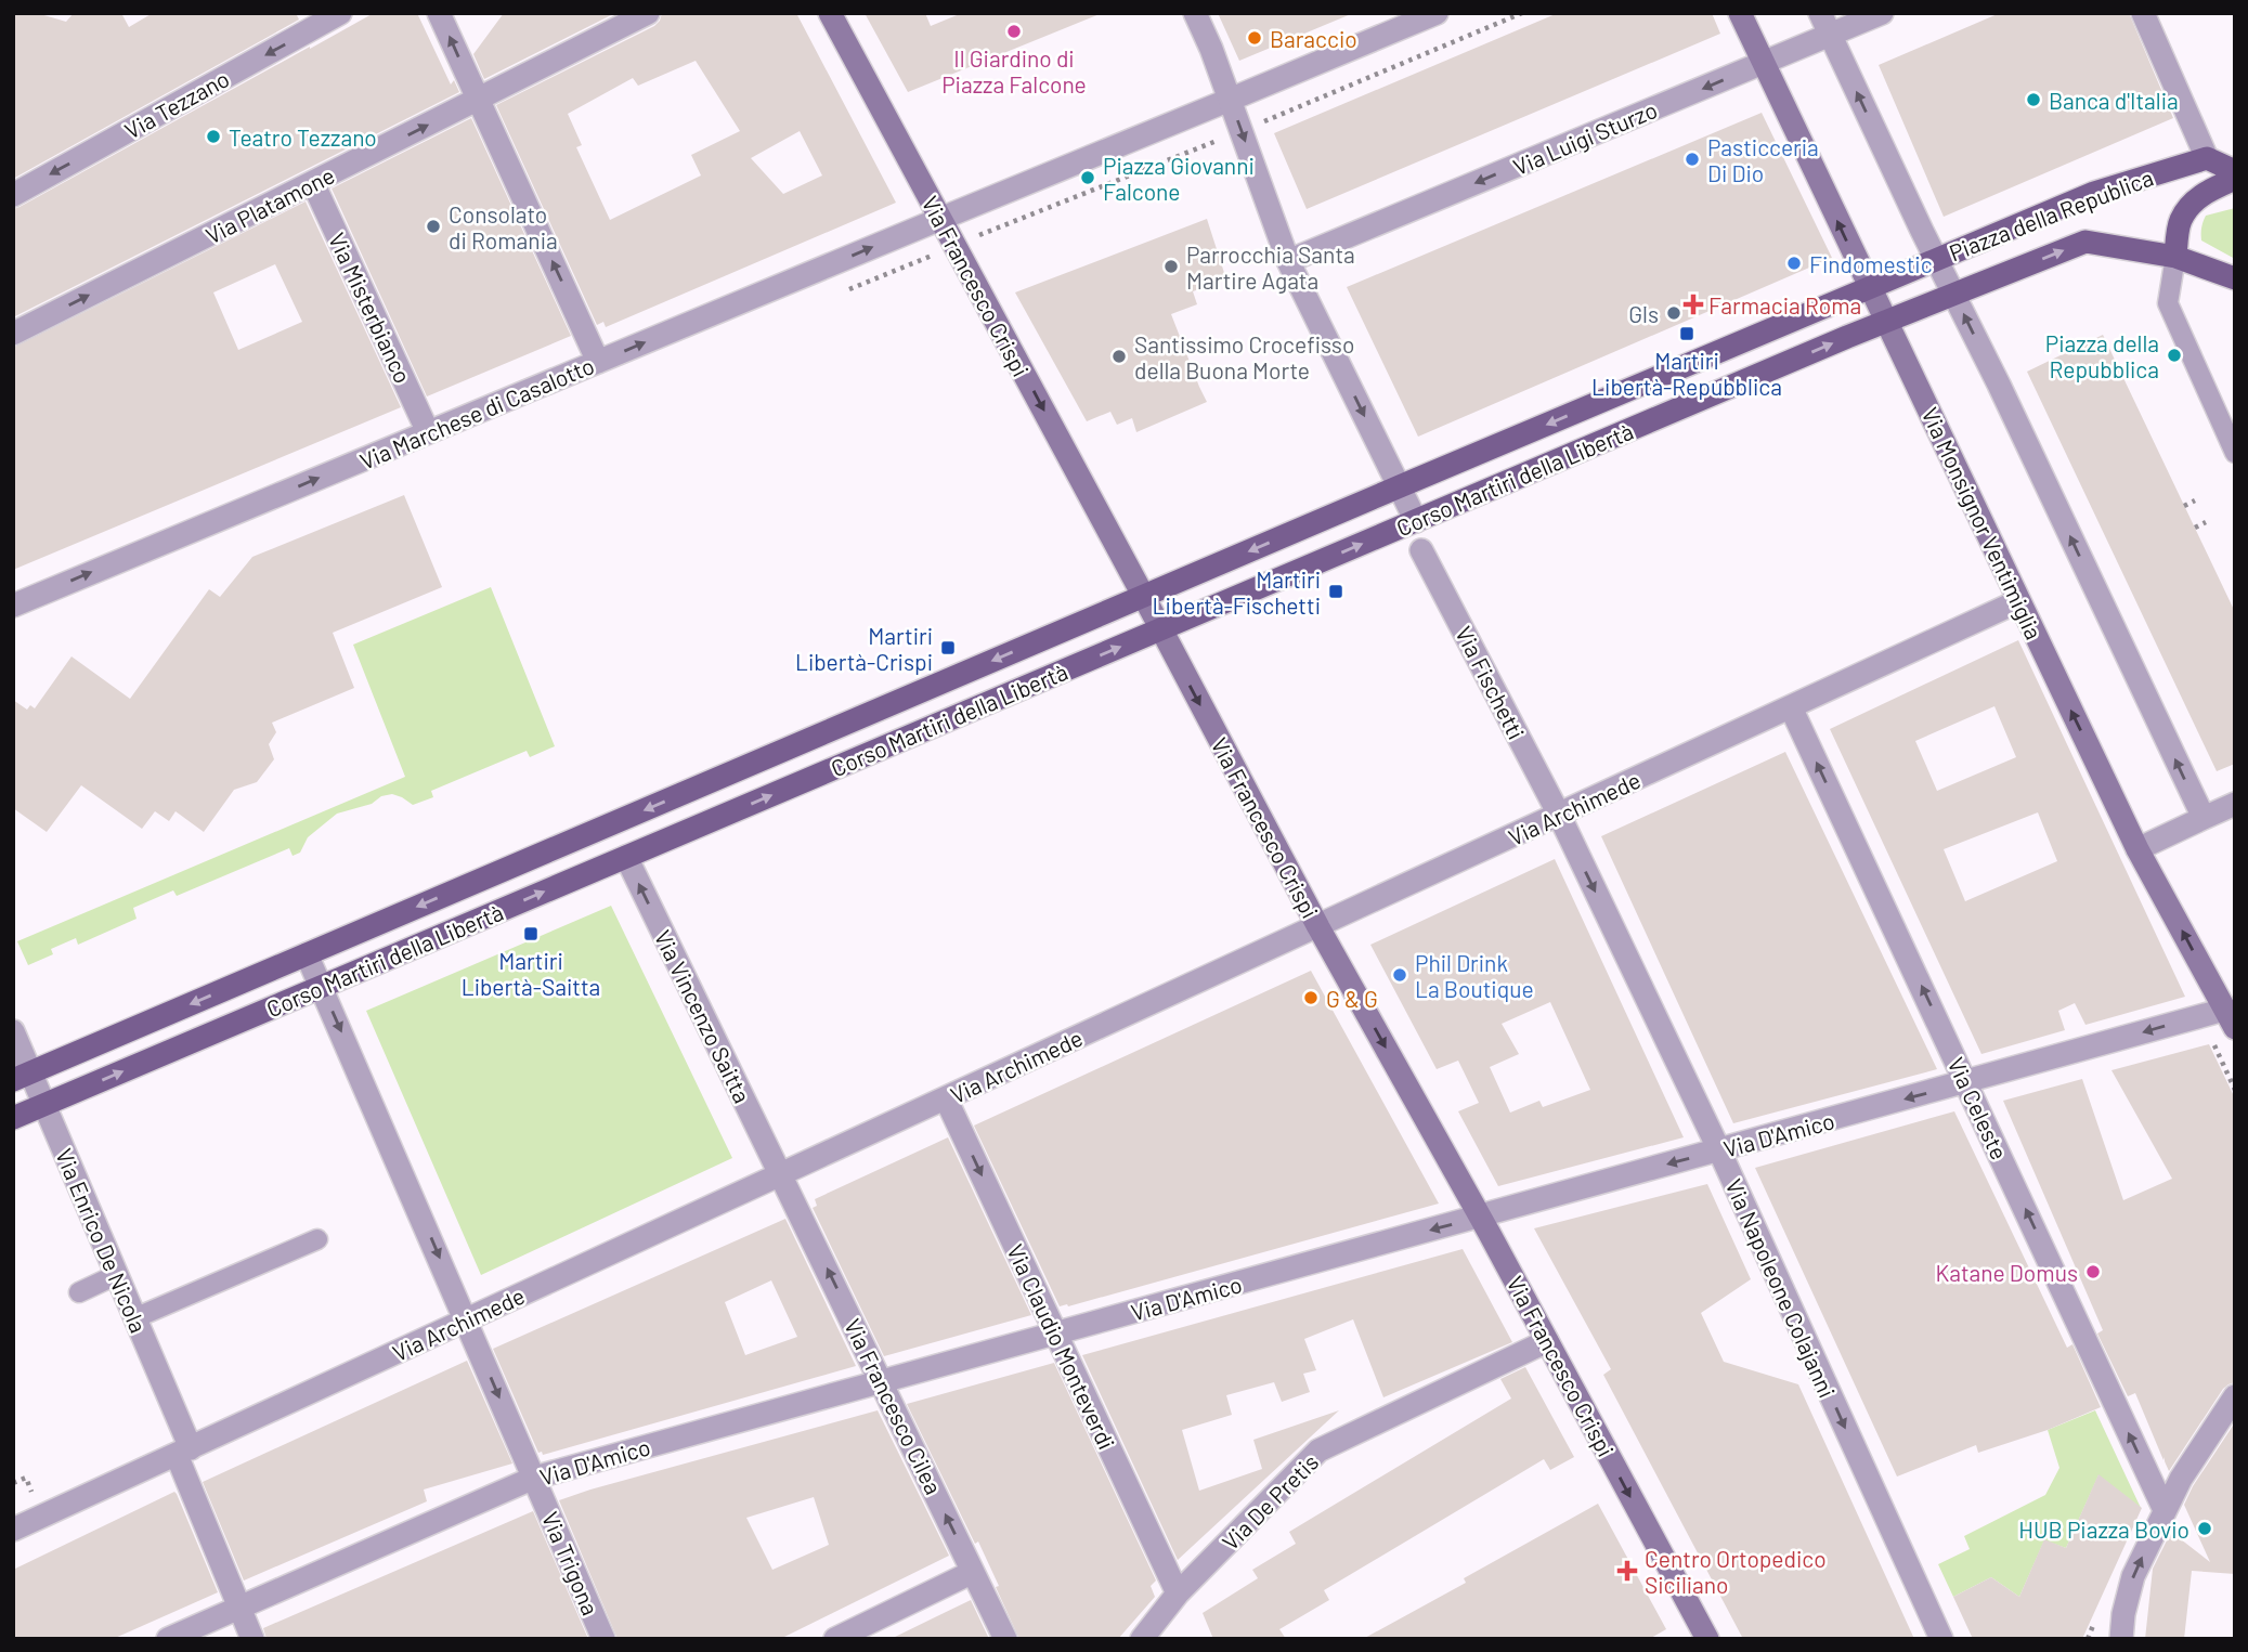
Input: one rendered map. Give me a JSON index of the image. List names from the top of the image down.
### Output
{
  "streets": {
    "main road": [
      "Piazza della Republica",
      "Via Francesco Crispi",
      "Corso Martiri della Libertà",
      "Via Monsignor Ventimiglia"
    ],
    "street": [
      "Via Tezzano",
      "Via Luigi Sturzo",
      "Via Platamone",
      "Via Misterbianco",
      "Via Marchese di Casalotto",
      "Via Fischetti",
      "Via Archimede",
      "Via Vincenzo Saitta",
      "Via Celeste",
      "Via D'Amico",
      "Via Enrico De Nicola",
      "Via Napoleone Colajanni",
      "Via Claudio Monteverdi",
      "Via Francesco Cilea",
      "Via De Pretis",
      "Via Trigona"
    ]
  },
  "crossings": [
    ["Via Luigi Sturzo", "Via Monsignor Ventimiglia"],
    ["Via Platamone", "Via Misterbianco"],
    ["Piazza della Republica", "Corso Martiri della Libertà"],
    ["Piazza della Republica", "Via Monsignor Ventimiglia"],
    ["Via Francesco Crispi", "Via Marchese di Casalotto"],
    ["Via Francesco Crispi", "Corso Martiri della Libertà"],
    ["Via Francesco Crispi", "Via Archimede"],
    ["Via Francesco Crispi", "Via D'Amico"],
    ["Via Francesco Crispi", "Via De Pretis"],
    ["Via Misterbianco", "Via Marchese di Casalotto"],
    ["Corso Martiri della Libertà", "Via Monsignor Ventimiglia"],
    ["Corso Martiri della Libertà", "Via Vincenzo Saitta"],
    ["Corso Martiri della Libertà", "Via Enrico De Nicola"],
    ["Corso Martiri della Libertà", "Via Trigona"],
    ["Via Monsignor Ventimiglia", "Via Archimede"],
    ["Via Monsignor Ventimiglia", "Via D'Amico"],
    ["Via Fischetti", "Via Archimede"],
    ["Via Fischetti", "Via Napoleone Colajanni"],
    ["Via Archimede", "Via Vincenzo Saitta"],
    ["Via Archimede", "Via Celeste"],
    ["Via Archimede", "Via Enrico De Nicola"],
    ["Via Archimede", "Via Napoleone Colajanni"],
    ["Via Archimede", "Via Claudio Monteverdi"],
    ["Via Archimede", "Via Francesco Cilea"],
    ["Via Archimede", "Via Trigona"],
    ["Via Vincenzo Saitta", "Via Francesco Cilea"],
    ["Via Celeste", "Via D'Amico"],
    ["Via D'Amico", "Via Enrico De Nicola"],
    ["Via D'Amico", "Via Napoleone Colajanni"],
    ["Via D'Amico", "Via Claudio Monteverdi"],
    ["Via D'Amico", "Via Francesco Cilea"],
    ["Via D'Amico", "Via Trigona"],
    ["Via Claudio Monteverdi", "Via De Pretis"]
  ],
  "one_way": [
    "Via Tezzano",
    "Via Luigi Sturzo",
    "Via Platamone",
    "Via Francesco Crispi",
    "Via Marchese di Casalotto",
    "Via Monsignor Ventimiglia",
    "Via Vincenzo Saitta",
    "Via Celeste",
    "Via D'Amico",
    "Via Napoleone Colajanni",
    "Via Claudio Monteverdi",
    "Via Francesco Cilea",
    "Via Trigona"
  ],
  "places": {
    "other": [
      "Il Giardino di Piazza Falcone",
      "Baraccio",
      "Banca d'Italia",
      "Teatro Tezzano",
      "Pasticceria Di Dio",
      "Piazza Giovanni Falcone",
      "Consolato di Romania",
      "Findomestic",
      "Parrocchia Santa Martire Agata",
      "Gls",
      "Piazza della Repubblica",
      "Santissimo Crocefisso della Buona Morte",
      "Phil Drink La Boutique",
      "G & G",
      "Katane Domus",
      "HUB Piazza Bovio"
    ],
    "health": ["Farmacia Roma", "Centro Ortopedico Siciliano"],
    "transit": [
      "Martiri Libertà-Repubblica",
      "Martiri Libertà-Fischetti",
      "Martiri Libertà-Crispi",
      "Martiri Libertà-Saitta"
    ]
  }
}
